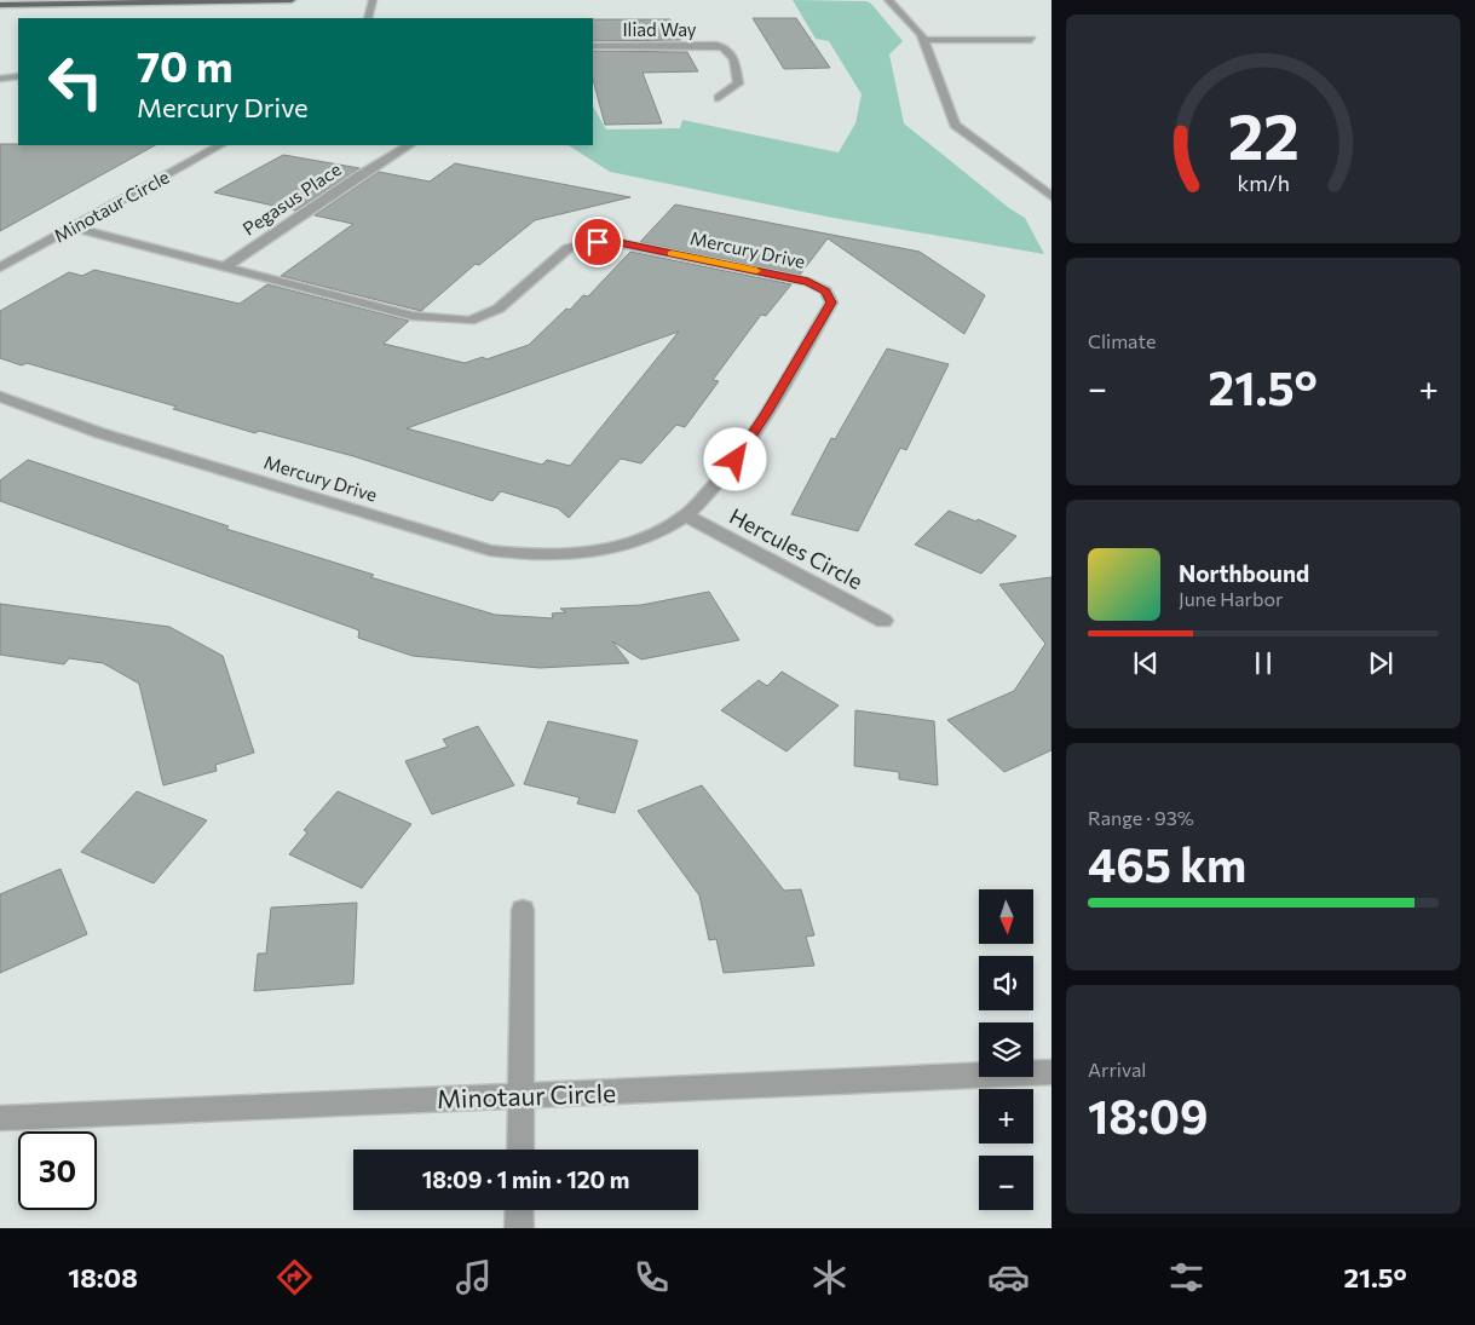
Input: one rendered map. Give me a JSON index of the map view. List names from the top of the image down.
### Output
{
  "streets": {
    "street": [
      "Iliad Way",
      "Pegasus Place",
      "Minotaur Circle",
      "Mercury Drive",
      "Hercules Circle"
    ]
  },
  "crossings": [
    ["Pegasus Place", "Mercury Drive"],
    ["Minotaur Circle", "Mercury Drive"],
    ["Mercury Drive", "Hercules Circle"]
  ],
  "north": "bottom",
  "page": {
    "turn": ["70 m", "Mercury Drive"],
    "tile": [
      "Climate",
      ["Range · 93%", "465 km"],
      ["Arrival", "18:09"]
    ],
    "heat": ["−", "21.5°", "+"],
    "song": ["Northbound", "June Harbor"],
    "map_buttons": ["+", "−"],
    "limit": "30",
    "trip": "18:09 · 1 min · 120 m",
    "tabs": ["18:08", "21.5°"],
    "gauge": ["22", "km/h"]
  }
}
